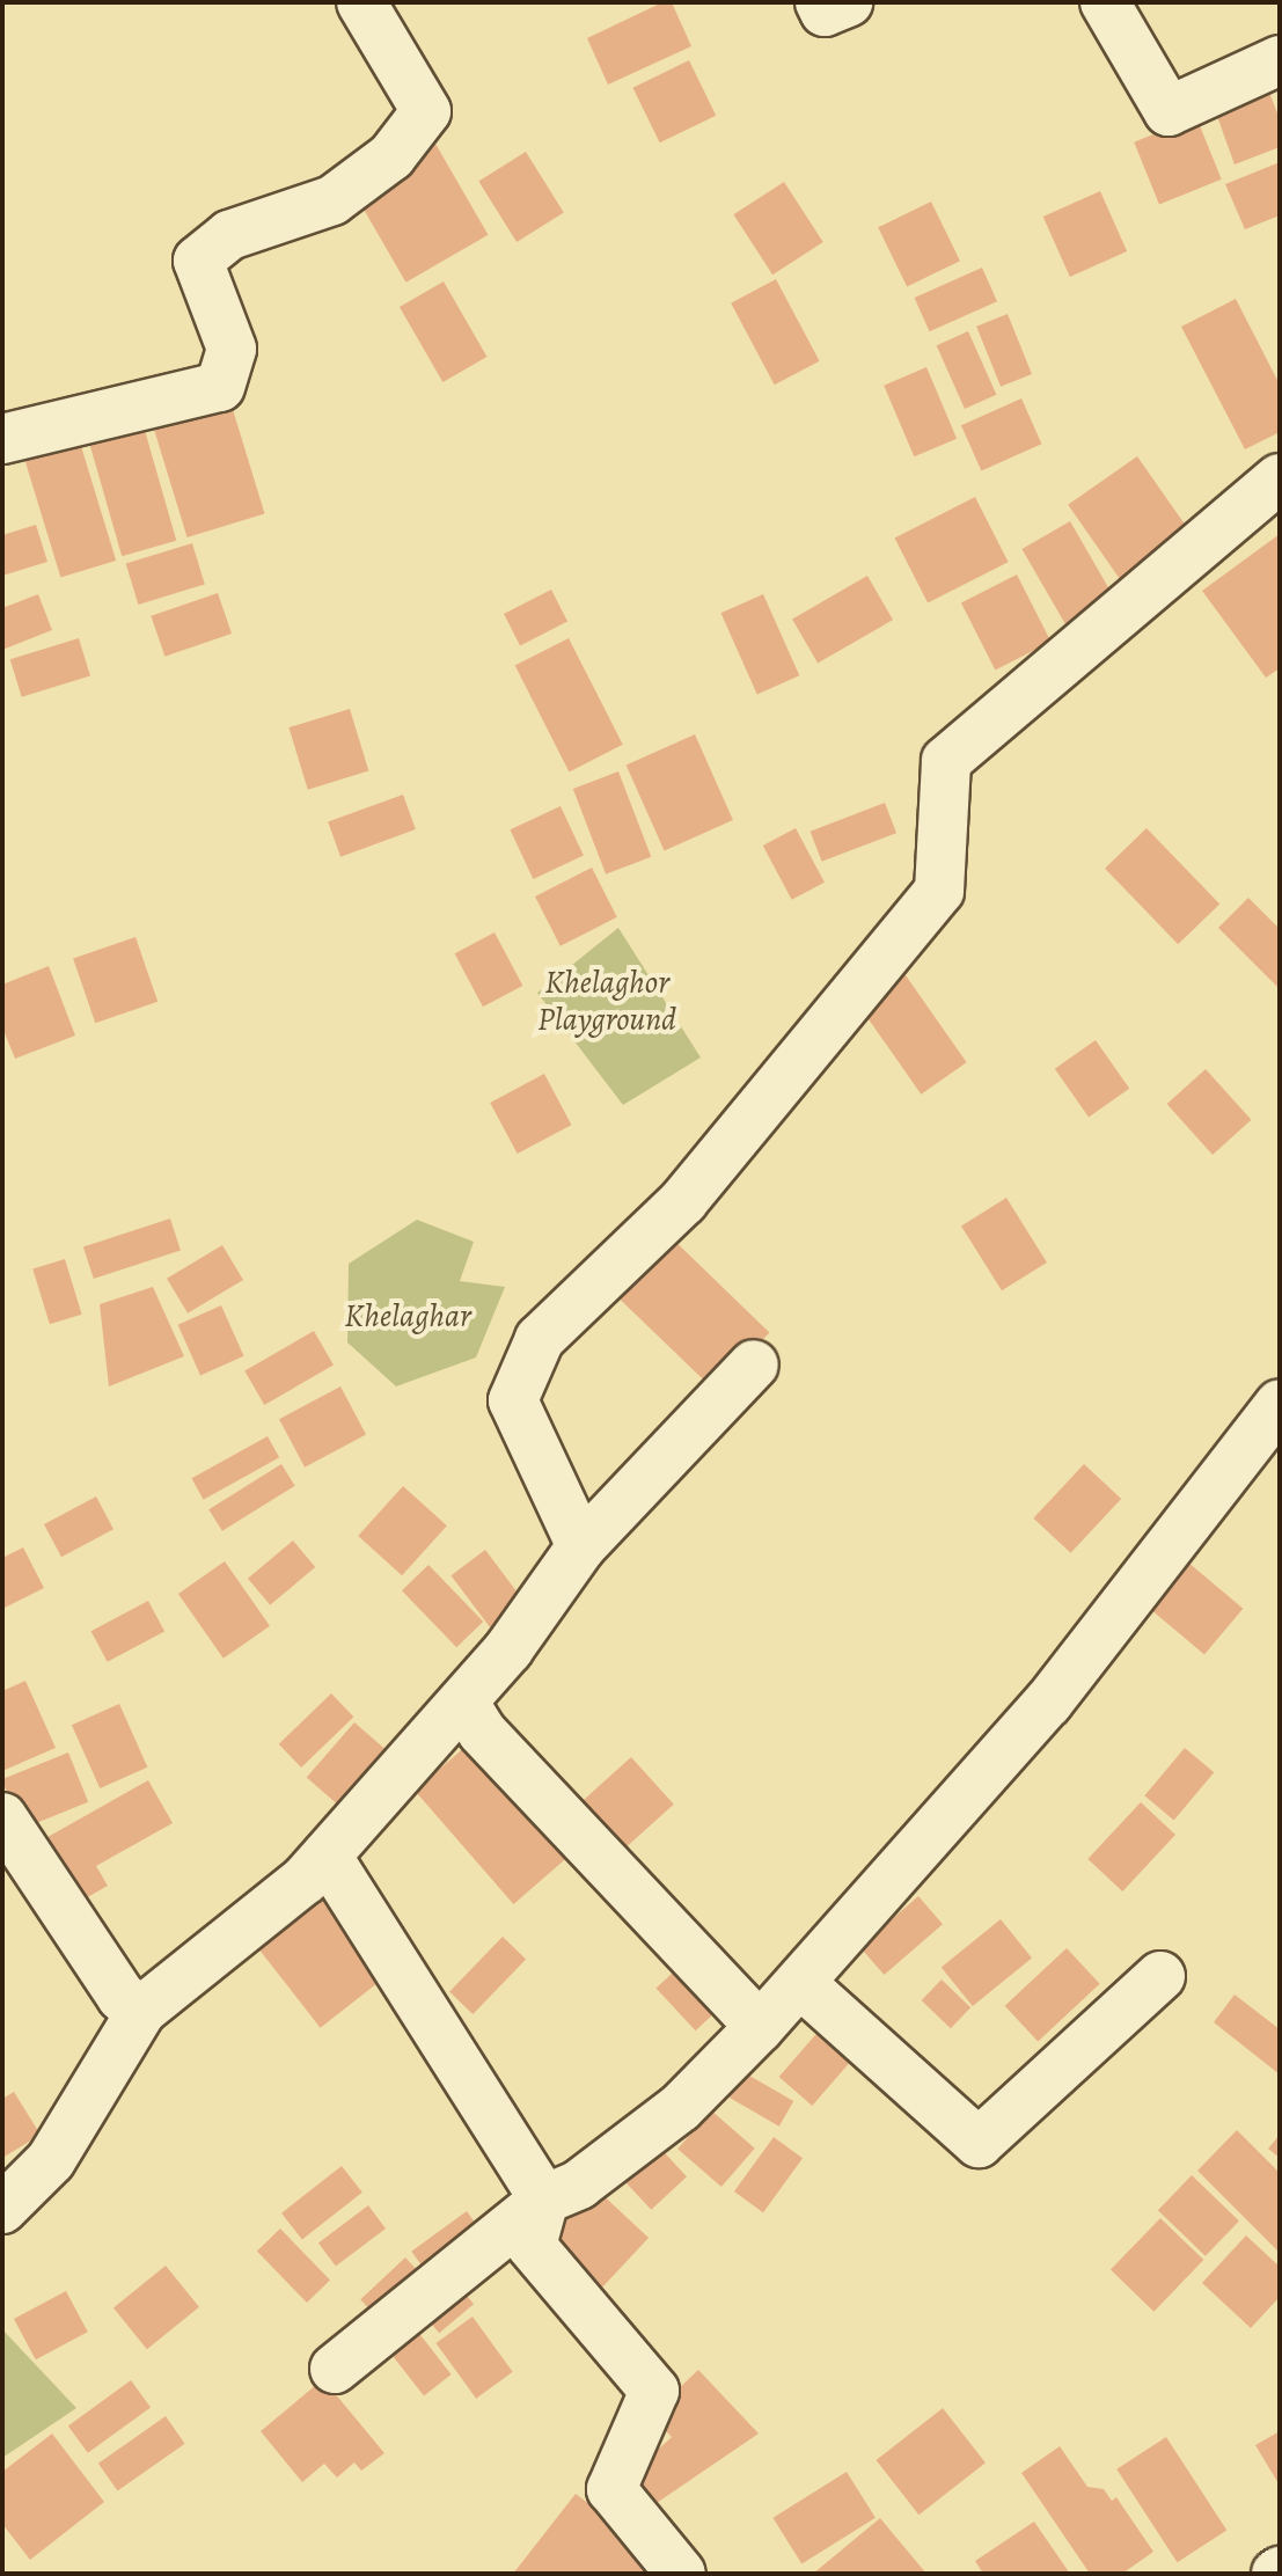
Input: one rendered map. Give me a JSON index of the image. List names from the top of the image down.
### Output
{
  "parks": ["Khelaghor Playground", "Khelaghar"]
}
